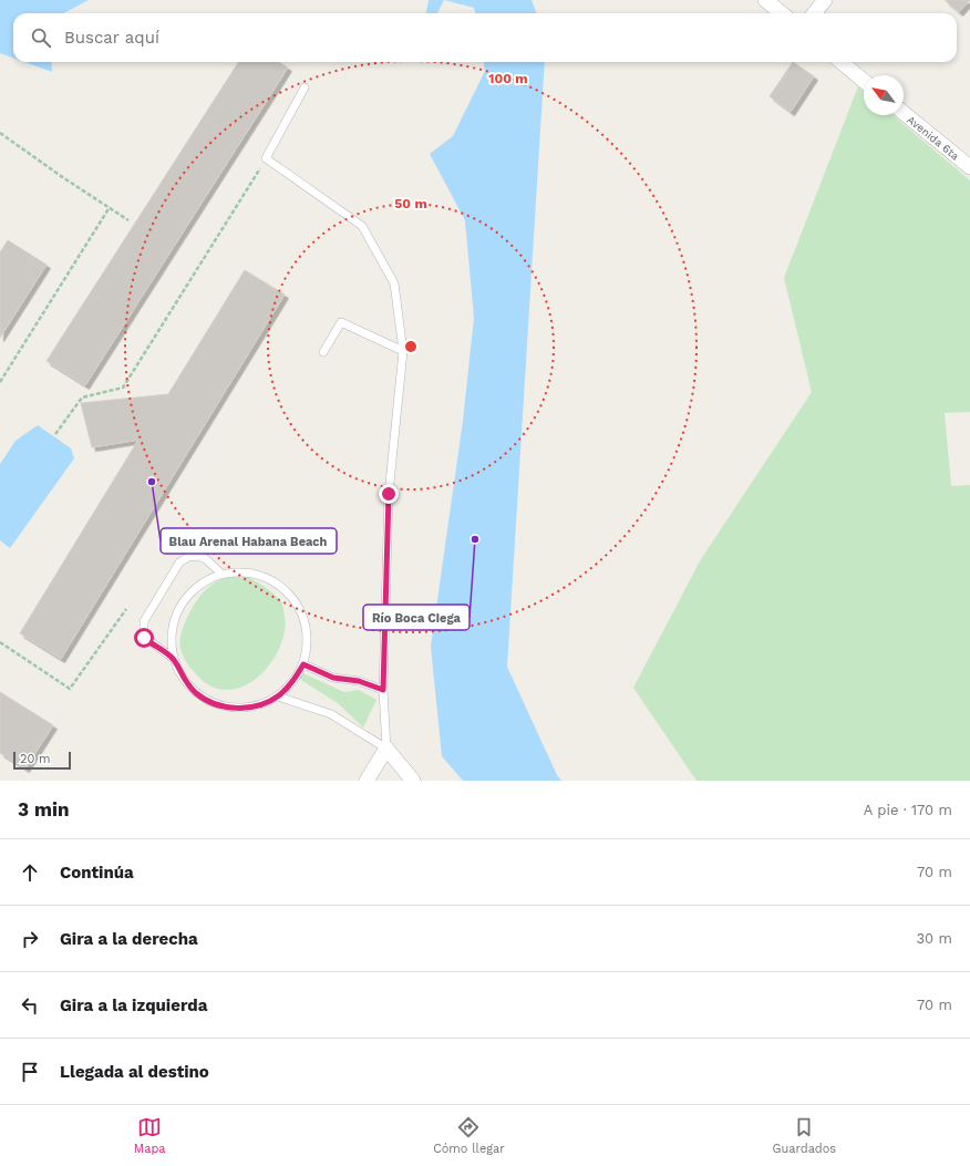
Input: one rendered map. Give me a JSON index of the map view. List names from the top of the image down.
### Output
{
  "streets": {
    "street": ["Avenida 6ta"]
  },
  "places": ["Blau Arenal Habana Beach", "Río Boca Ciega"],
  "scale_bar": "20 m",
  "north": "top left",
  "page": {
    "search": "Buscar aquí",
    "scale": "20 m",
    "heading": ["3 min", "A pie · 170 m"],
    "list": [
      ["Continúa", "70 m"],
      ["Gira a la derecha", "30 m"],
      ["Gira a la izquierda", "70 m"],
      "Llegada al destino"
    ],
    "nav": ["Mapa", "Cómo llegar", "Guardados"]
  },
  "rings": ["100 m", "50 m"]
}
